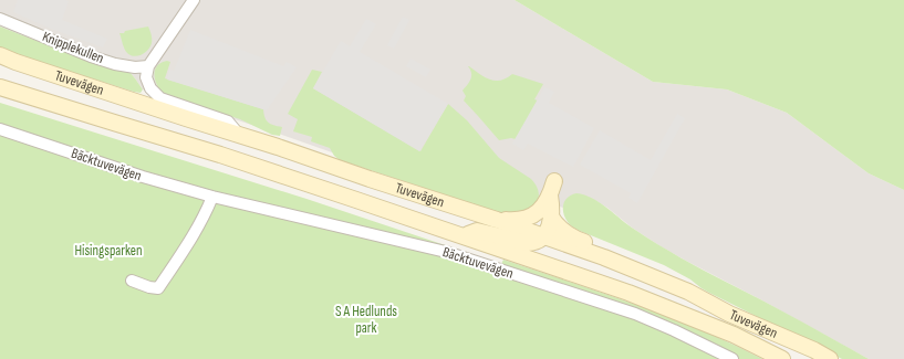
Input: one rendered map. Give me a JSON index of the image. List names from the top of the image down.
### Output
{
  "streets": {
    "main road": ["Tuvevägen"],
    "street": ["Knipplekullen", "Bäcktuvevägen"]
  },
  "parks": ["Hisingsparken", "S A Hedlunds park"]
}
